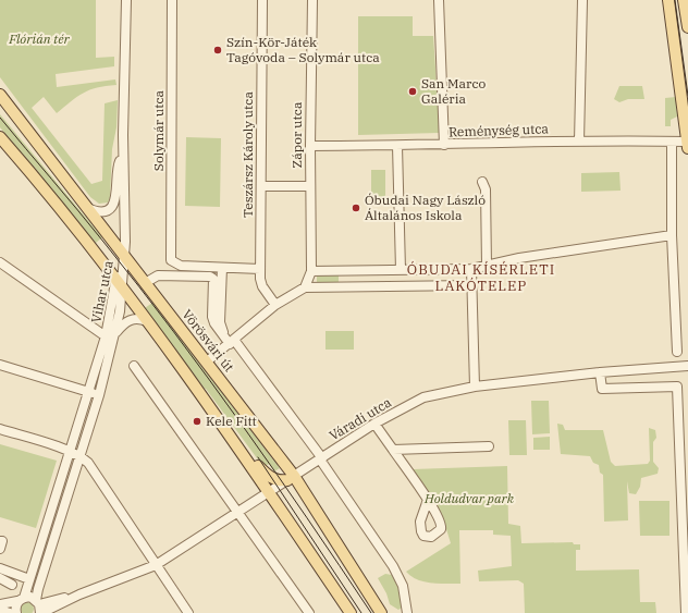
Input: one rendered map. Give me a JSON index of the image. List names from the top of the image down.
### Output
{
  "streets": {
    "main road": ["Vörösvári út"],
    "street": [
      "Solymár utca",
      "Reménység utca",
      "Zápor utca",
      "Teszársz Károly utca",
      "Vihar utca",
      "Váradi utca"
    ]
  },
  "crossings": [
    ["Reménység utca", "Zápor utca"],
    ["Vihar utca", "Vörösvári út"],
    ["Vihar utca", "Váradi utca"],
    ["Vörösvári út", "Váradi utca"]
  ],
  "districts": ["ÓBUDAI KÍSÉRLETI LAKÓTELEP"],
  "parks": ["Flórián tér", "Holdudvar park"],
  "places": [
    "Szín-Kör-Játék Tagóvoda – Solymár utca",
    "San Marco Galéria",
    "Óbudai Nagy László Általános Iskola",
    "Kele Fitt"
  ]
}
